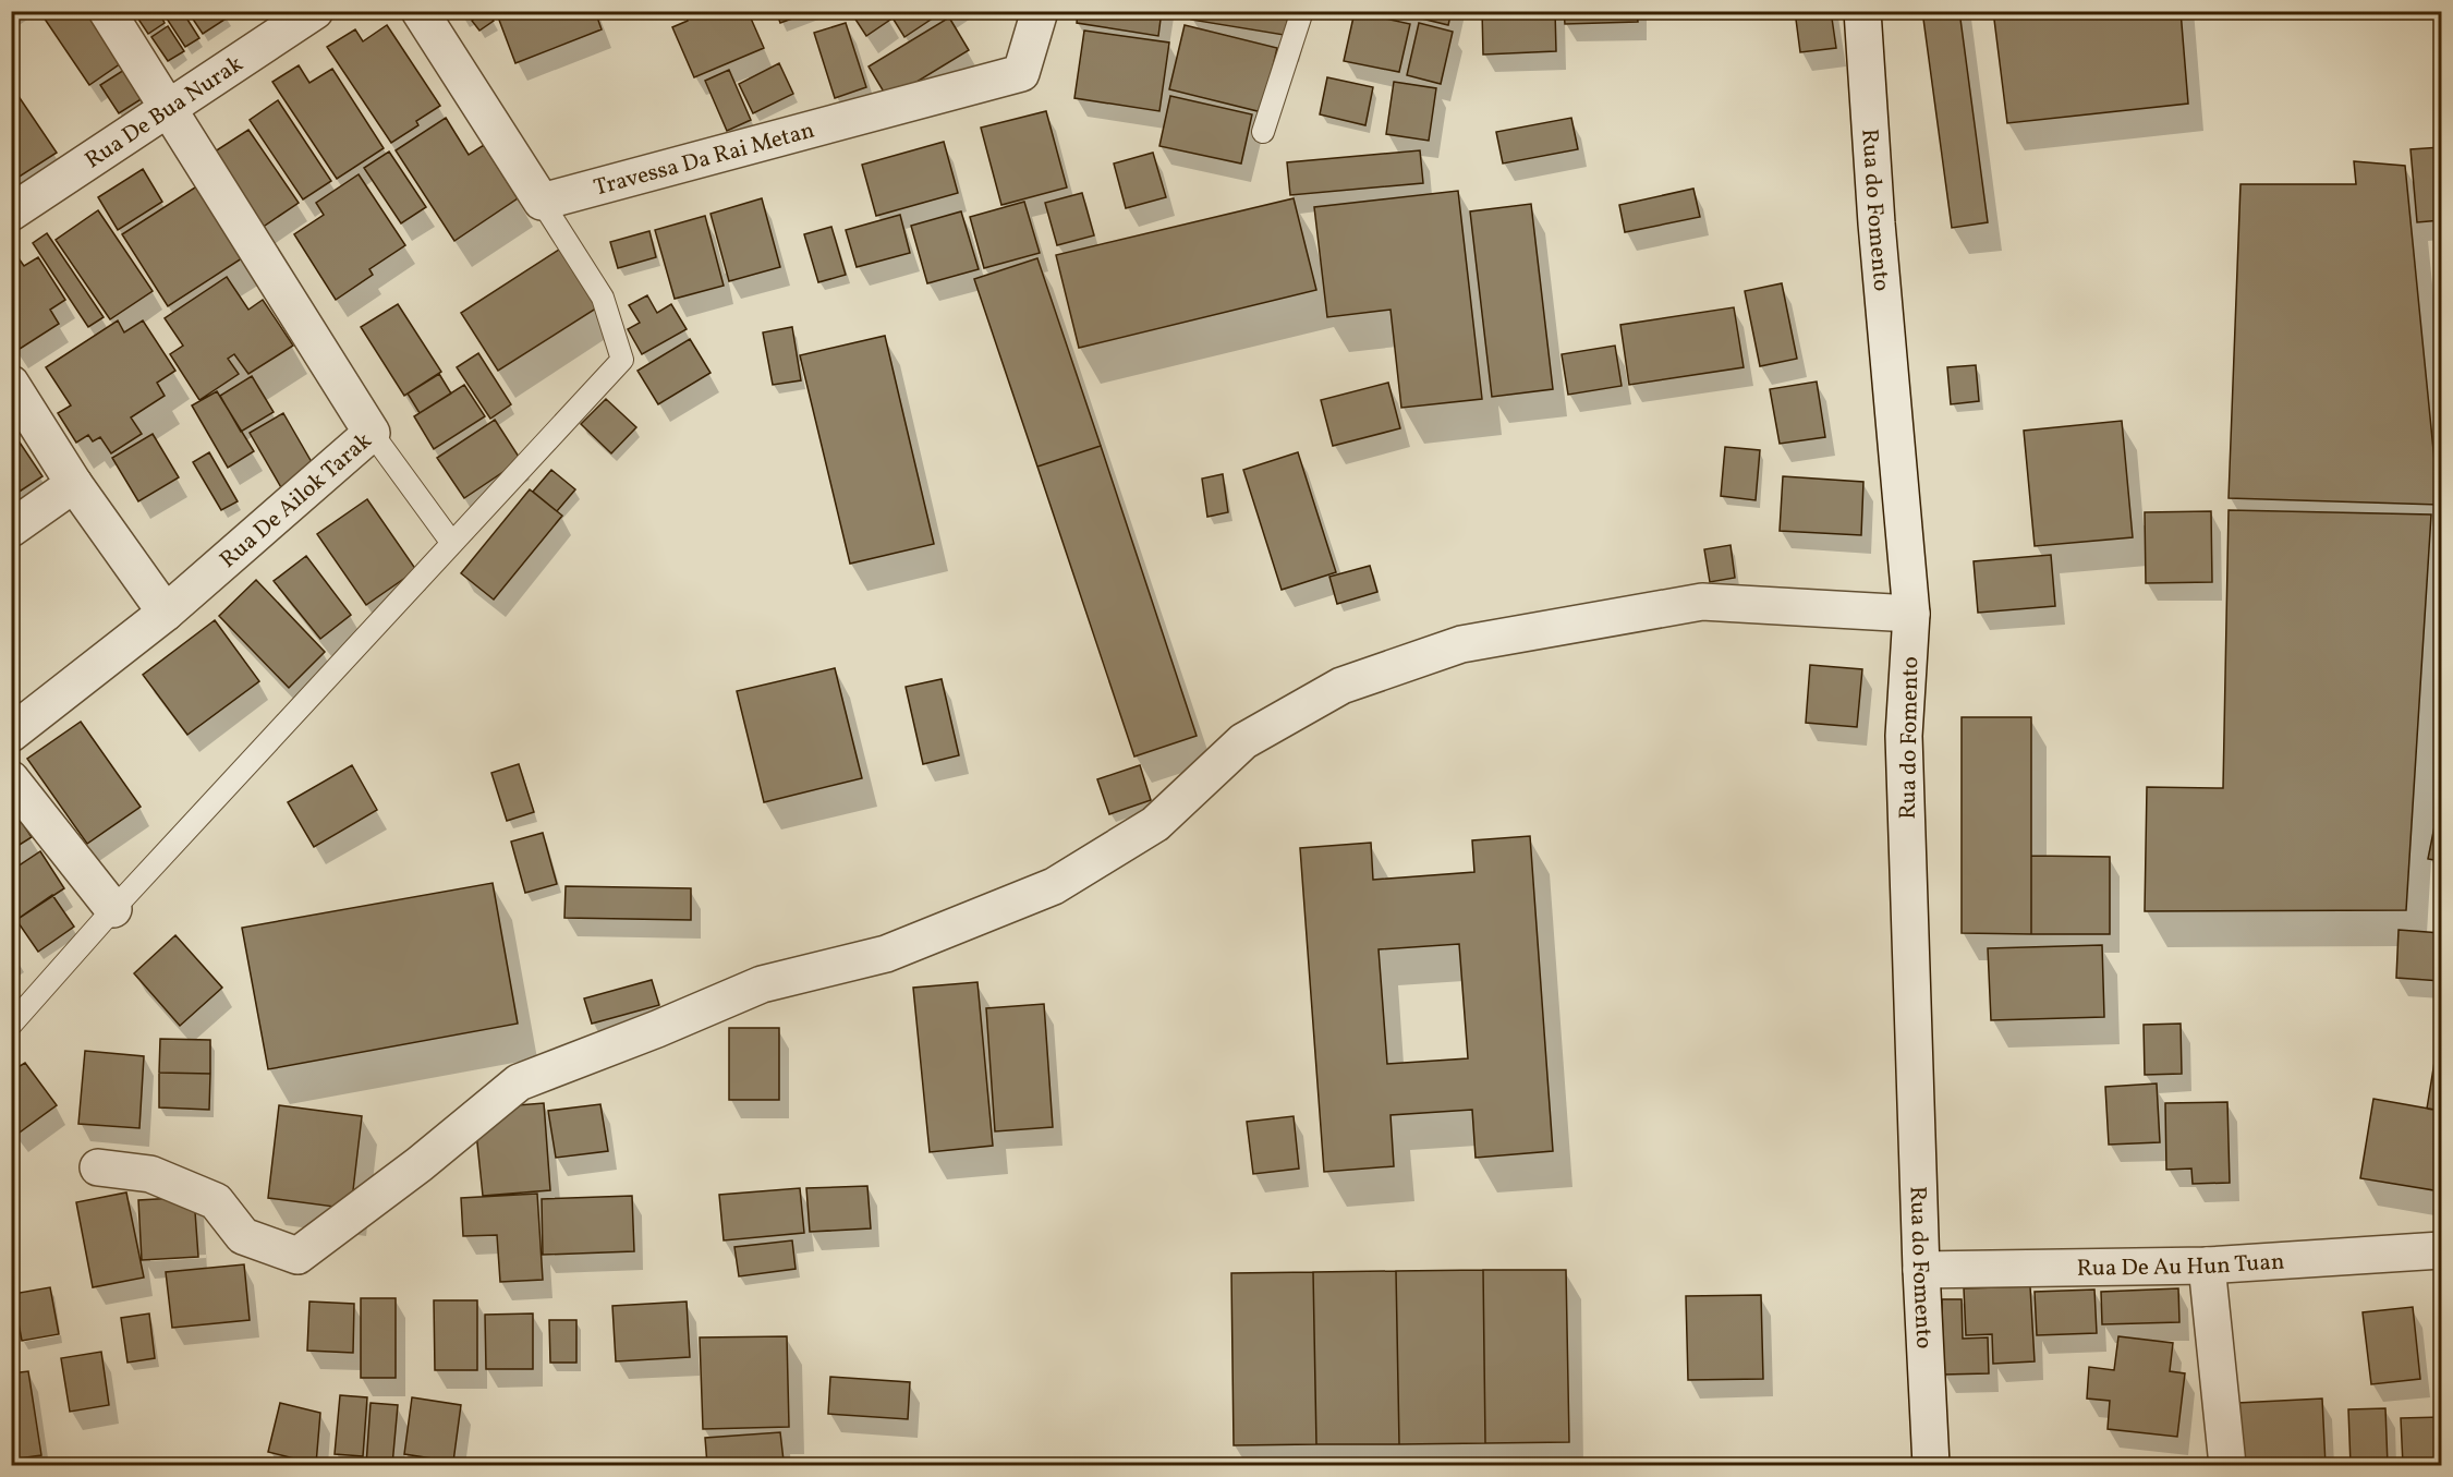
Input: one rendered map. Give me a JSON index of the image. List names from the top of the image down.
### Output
{
  "streets": {
    "street": [
      "Rua De Bua Nurak",
      "Travessa Da Rai Metan",
      "Rua do Fomento",
      "Rua De Ailok Tarak",
      "Rua De Au Hun Tuan"
    ]
  },
  "crossings": [
    ["Rua De Bua Nurak", "Rua De Ailok Tarak"],
    ["Rua do Fomento", "Rua De Au Hun Tuan"]
  ]
}
